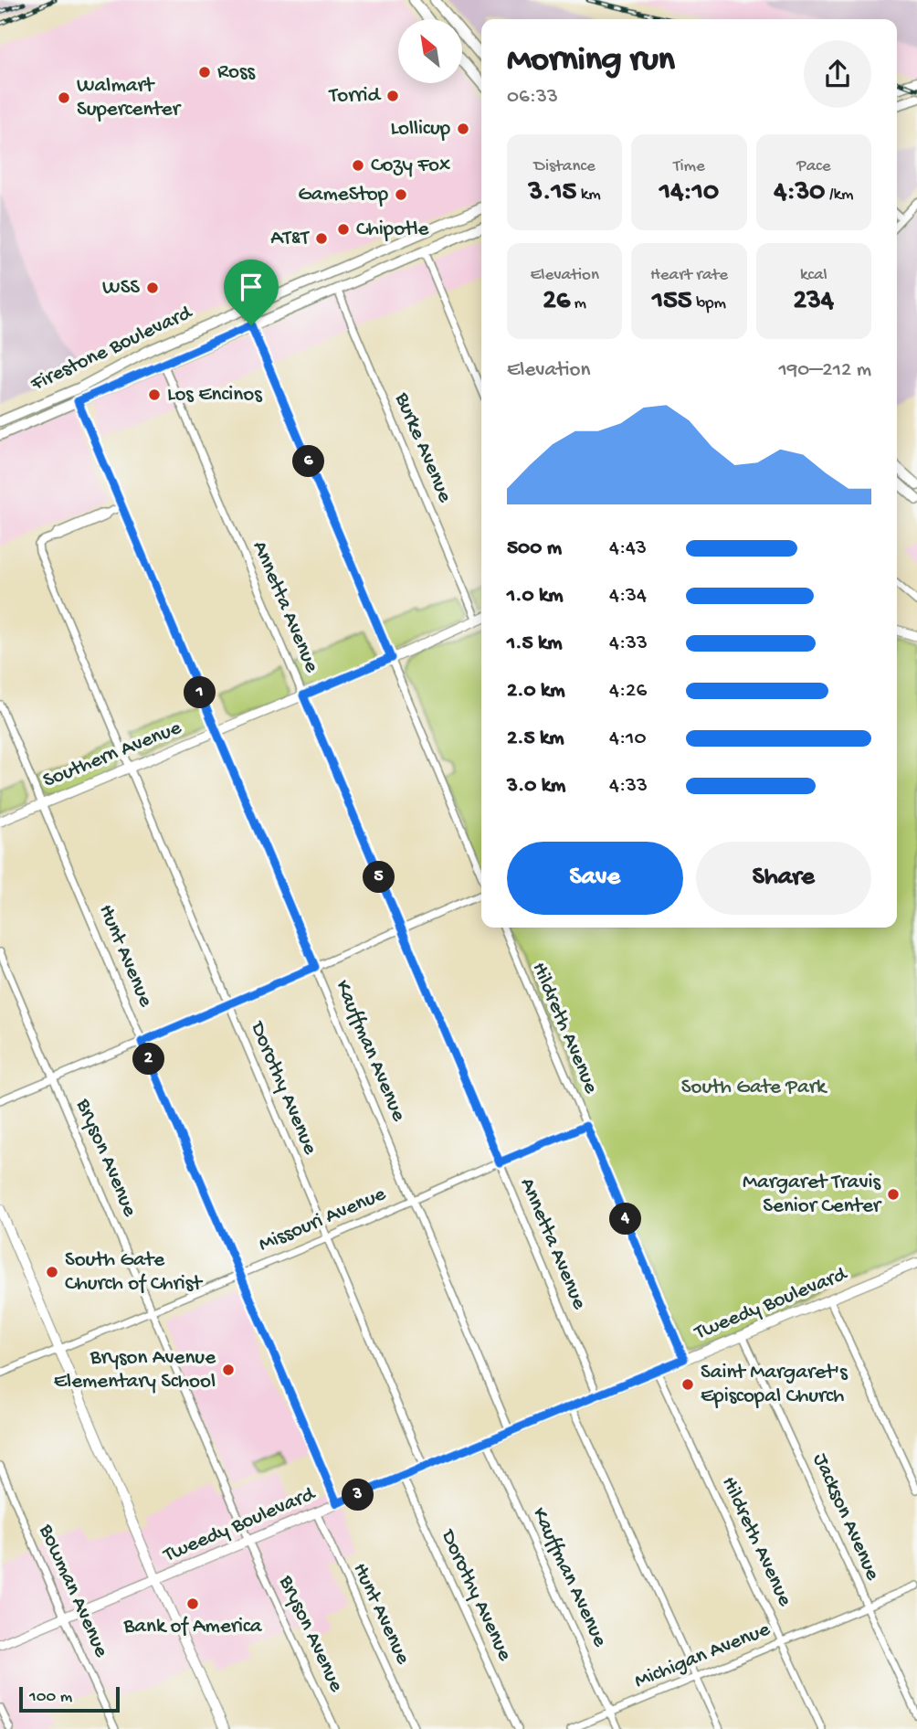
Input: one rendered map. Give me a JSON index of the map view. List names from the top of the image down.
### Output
{
  "streets": {
    "main road": ["Firestone Boulevard"],
    "street": [
      "Burke Avenue",
      "Annetta Avenue",
      "Southern Avenue",
      "Hunt Avenue",
      "Hildreth Avenue",
      "Kauffman Avenue",
      "Dorothy Avenue",
      "Bryson Avenue",
      "Missouri Avenue",
      "Tweedy Boulevard",
      "Jackson Avenue",
      "Bowman Avenue",
      "Michigan Avenue"
    ]
  },
  "crossings": [
    ["Firestone Boulevard", "Burke Avenue"],
    ["Firestone Boulevard", "Annetta Avenue"],
    ["Firestone Boulevard", "Kauffman Avenue"],
    ["Burke Avenue", "Southern Avenue"],
    ["Annetta Avenue", "Southern Avenue"],
    ["Annetta Avenue", "Missouri Avenue"],
    ["Annetta Avenue", "Tweedy Boulevard"],
    ["Southern Avenue", "Hunt Avenue"],
    ["Southern Avenue", "Kauffman Avenue"],
    ["Southern Avenue", "Dorothy Avenue"],
    ["Hunt Avenue", "Missouri Avenue"],
    ["Hunt Avenue", "Tweedy Boulevard"],
    ["Hildreth Avenue", "Missouri Avenue"],
    ["Hildreth Avenue", "Tweedy Boulevard"],
    ["Hildreth Avenue", "Michigan Avenue"],
    ["Kauffman Avenue", "Dorothy Avenue"],
    ["Kauffman Avenue", "Missouri Avenue"],
    ["Kauffman Avenue", "Tweedy Boulevard"],
    ["Kauffman Avenue", "Michigan Avenue"],
    ["Dorothy Avenue", "Missouri Avenue"],
    ["Dorothy Avenue", "Tweedy Boulevard"],
    ["Bryson Avenue", "Missouri Avenue"],
    ["Bryson Avenue", "Tweedy Boulevard"],
    ["Tweedy Boulevard", "Jackson Avenue"],
    ["Tweedy Boulevard", "Bowman Avenue"],
    ["Jackson Avenue", "Michigan Avenue"]
  ],
  "parks": ["South Gate Park"],
  "places": [
    "Ross",
    "Torrid",
    "Walmart Supercenter",
    "Lollicup",
    "Cozy Fox",
    "GameStop",
    "Chipotle",
    "AT&T",
    "WSS",
    "Los Encinos",
    "Margaret Travis Senior Center",
    "South Gate Church of Christ",
    "Bryson Avenue Elementary School",
    "Saint Margaret's Episcopal Church",
    "Bank of America"
  ],
  "scale_bar": "100 m",
  "north": "top left",
  "page": {
    "heading": ["Morning run", "06:33"],
    "stats": [
      ["Distance", "3.15 km"],
      ["Time", "14:10"],
      ["Pace", "4:30 /km"],
      ["Elevation", "26 m"],
      ["Heart rate", "155 bpm"],
      ["kcal", "234"]
    ],
    "chart": ["Elevation", "190–212 m"],
    "pins": [
      "6",
      "1",
      "5",
      "2",
      "4",
      "3"
    ],
    "list": [
      {
        "name": "500 m",
        "note": "4:43"
      },
      {
        "name": "1.0 km",
        "note": "4:34"
      },
      {
        "name": "1.5 km",
        "note": "4:33"
      },
      {
        "name": "2.0 km",
        "note": "4:26"
      },
      {
        "name": "2.5 km",
        "note": "4:10"
      },
      {
        "name": "3.0 km",
        "note": "4:33"
      }
    ],
    "buttons": ["Save", "Share"],
    "scale": "100 m"
  }
}
